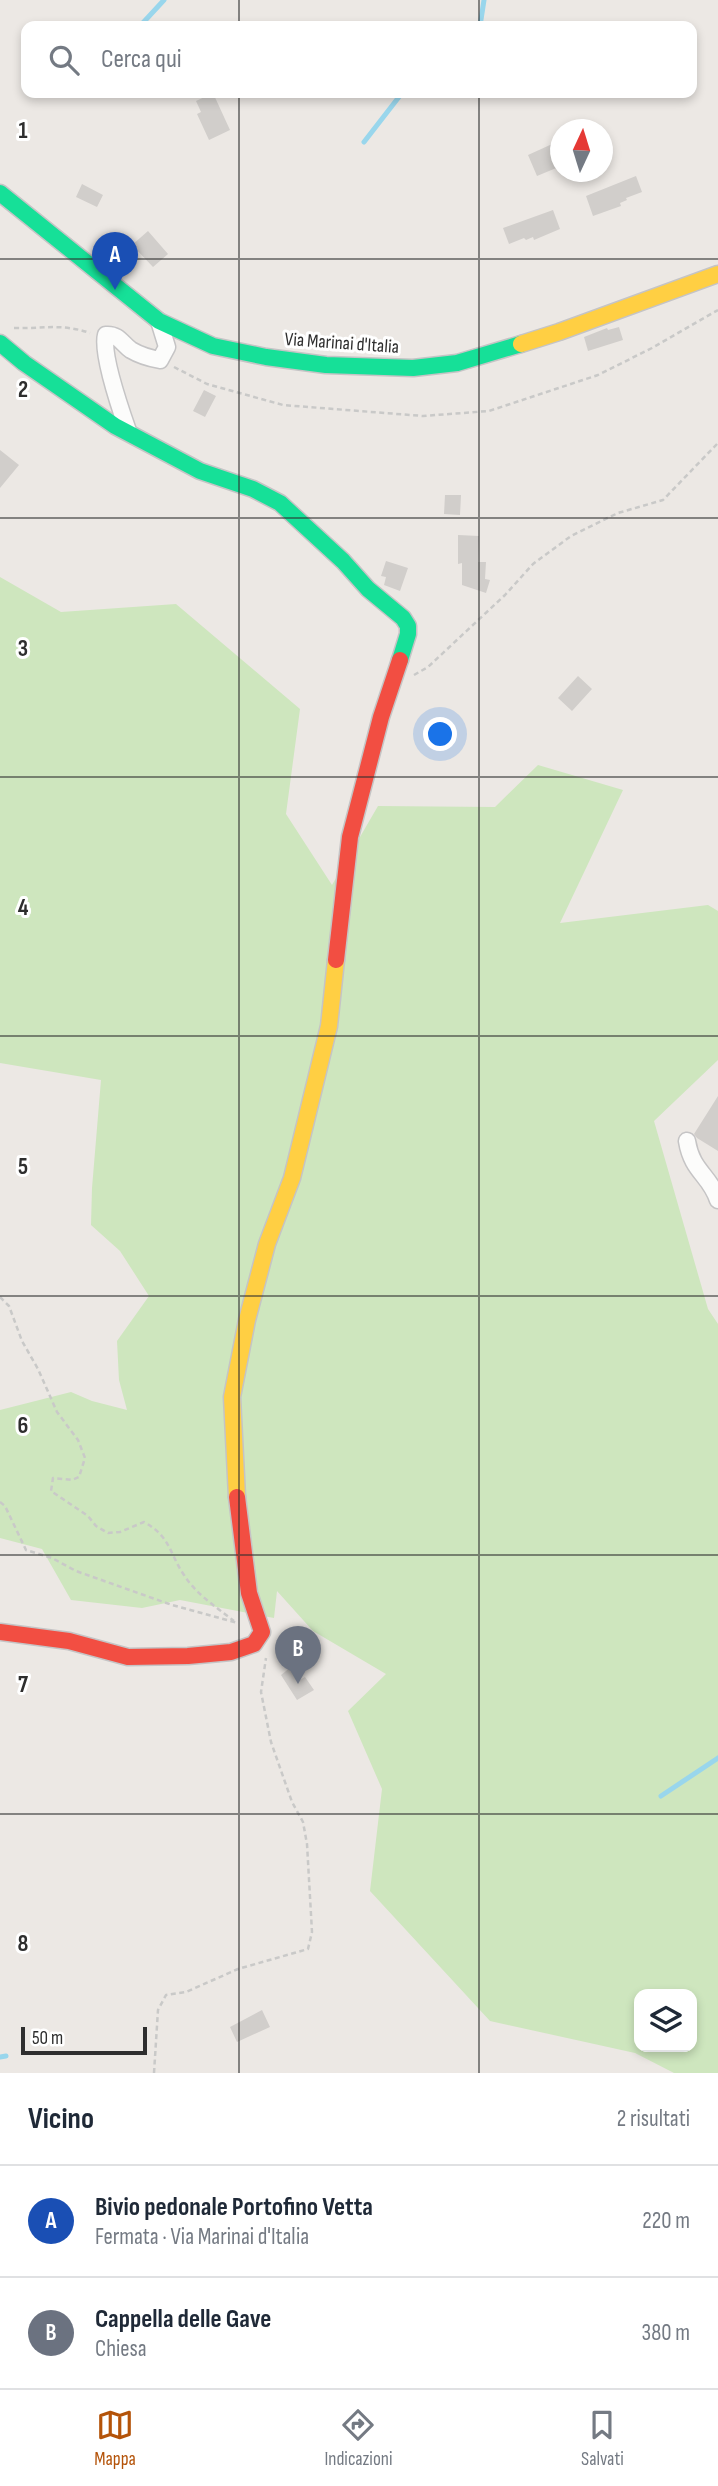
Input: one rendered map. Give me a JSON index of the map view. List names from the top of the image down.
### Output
{
  "streets": {
    "street": ["Via Marinai d'Italia"]
  },
  "scale_bar": "50 m",
  "north": "top",
  "page": {
    "search": "Cerca qui",
    "pins": ["A", "B"],
    "scale": "50 m",
    "heading": ["Vicino", "2 risultati"],
    "list": [
      {
        "mark": "A",
        "name": "Bivio pedonale Portofino Vetta",
        "note": "Fermata · Via Marinai d'Italia",
        "value": "220 m"
      },
      {
        "mark": "B",
        "name": "Cappella delle Gave",
        "note": "Chiesa",
        "value": "380 m"
      }
    ],
    "nav": ["Mappa", "Indicazioni", "Salvati"]
  },
  "grid": {
    "rows": [
      "1",
      "2",
      "3",
      "4",
      "5",
      "6",
      "7",
      "8"
    ]
  }
}
